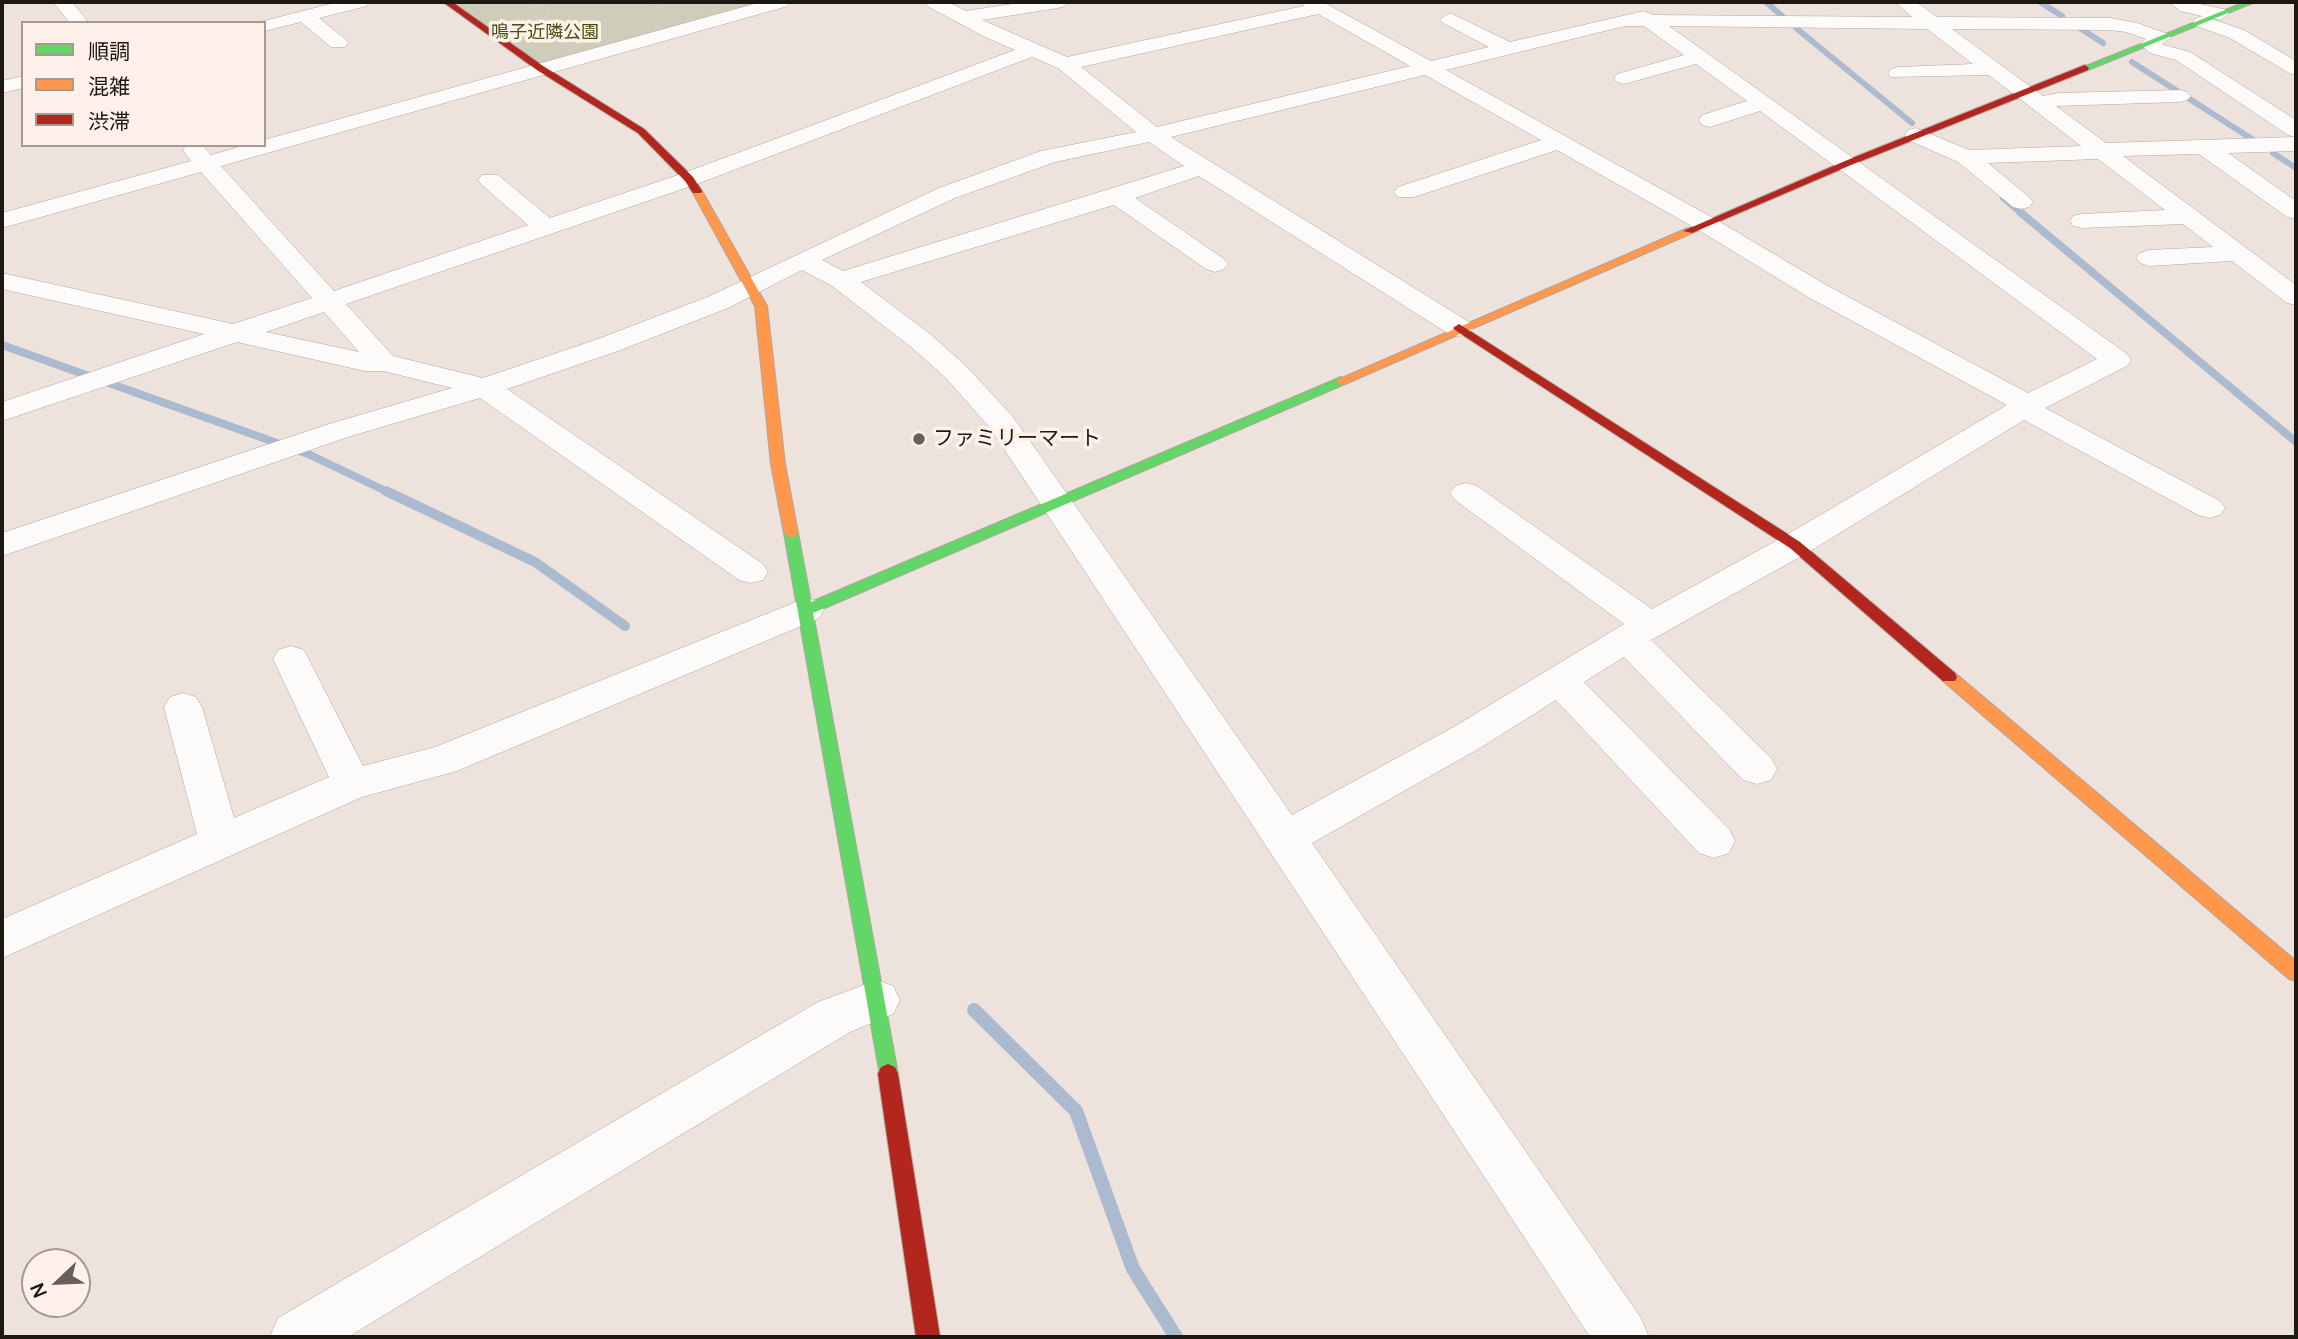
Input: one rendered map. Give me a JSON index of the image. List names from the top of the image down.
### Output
{
  "parks": ["鳴子近隣公園"],
  "places": ["ファミリーマート"],
  "legend": ["順調", "混雑", "渋滞"],
  "north": "bottom left"
}
